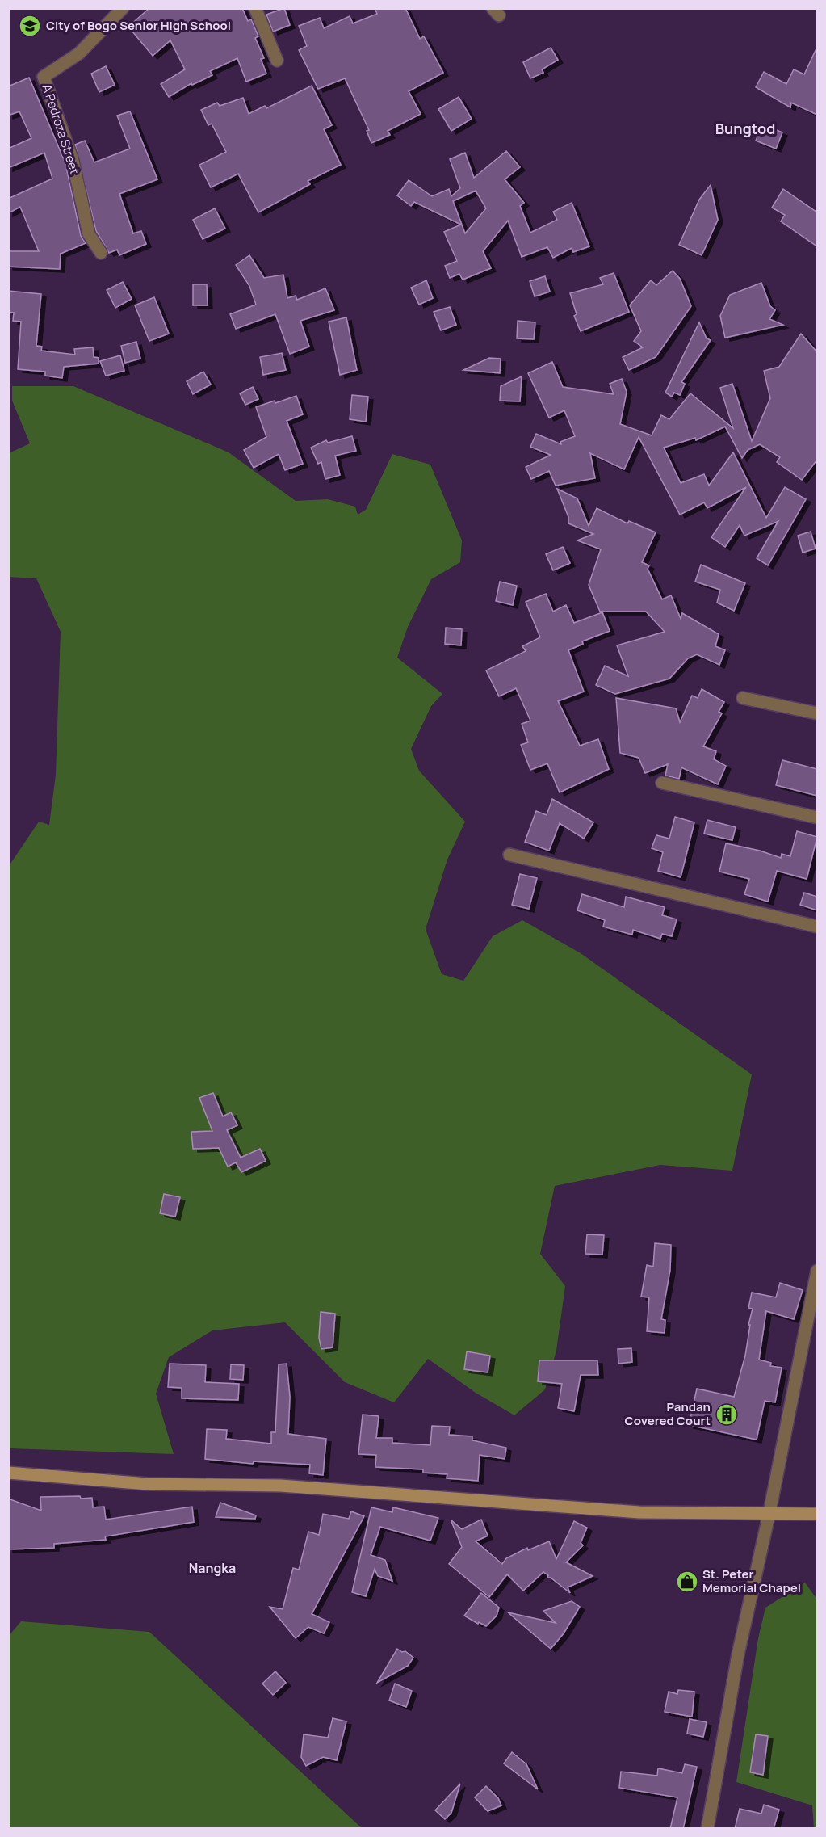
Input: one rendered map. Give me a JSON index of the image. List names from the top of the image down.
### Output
{
  "streets": {
    "street": ["A Pedroza Street"]
  },
  "districts": ["Bungtod", "Nangka"],
  "places": {
    "school or university": ["City of Bogo Senior High School"],
    "building": ["Pandan Covered Court"],
    "shop": ["St. Peter Memorial Chapel"]
  }
}
